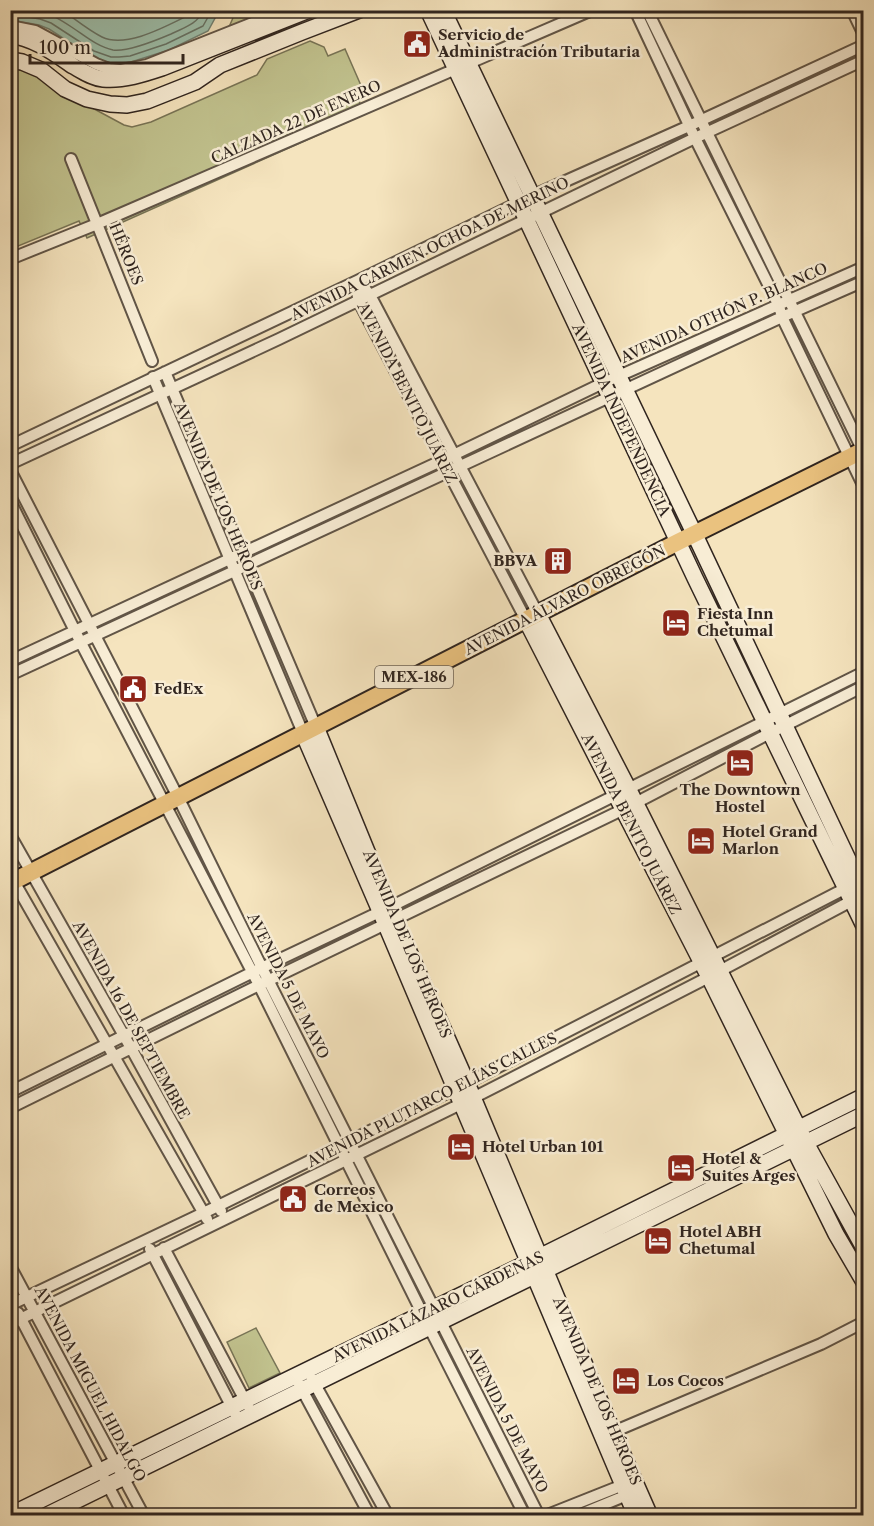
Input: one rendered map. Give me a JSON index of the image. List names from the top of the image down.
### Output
{
  "streets": {
    "main road": [
      "AVENIDA BENITO JUÁREZ",
      "AVENIDA INDEPENDENCIA",
      "AVENIDA DE LOS HÉROES",
      "AVENIDA ÁLVARO OBREGÓN",
      "MEX-186",
      "AVENIDA LÁZARO CÁRDENAS"
    ],
    "street": [
      "CALZADA 22 DE ENERO",
      "AVENIDA CARMEN OCHOA DE MERINO",
      "HÉROES",
      "AVENIDA OTHÓN P. BLANCO",
      "AVENIDA 5 DE MAYO",
      "AVENIDA 16 DE SEPTIEMBRE",
      "AVENIDA PLUTARCO ELÍAS CALLES",
      "AVENIDA MIGUEL HIDALGO"
    ]
  },
  "crossings": [
    ["CALZADA 22 DE ENERO", "HÉROES"],
    ["CALZADA 22 DE ENERO", "AVENIDA INDEPENDENCIA"],
    ["AVENIDA CARMEN OCHOA DE MERINO", "AVENIDA BENITO JUÁREZ"],
    ["AVENIDA CARMEN OCHOA DE MERINO", "AVENIDA INDEPENDENCIA"],
    ["AVENIDA CARMEN OCHOA DE MERINO", "AVENIDA DE LOS HÉROES"],
    ["AVENIDA OTHÓN P. BLANCO", "AVENIDA BENITO JUÁREZ"],
    ["AVENIDA OTHÓN P. BLANCO", "AVENIDA INDEPENDENCIA"],
    ["AVENIDA OTHÓN P. BLANCO", "AVENIDA DE LOS HÉROES"],
    ["AVENIDA OTHÓN P. BLANCO", "AVENIDA 5 DE MAYO"],
    ["AVENIDA BENITO JUÁREZ", "AVENIDA ÁLVARO OBREGÓN"],
    ["AVENIDA BENITO JUÁREZ", "AVENIDA PLUTARCO ELÍAS CALLES"],
    ["AVENIDA BENITO JUÁREZ", "AVENIDA LÁZARO CÁRDENAS"],
    ["AVENIDA INDEPENDENCIA", "AVENIDA ÁLVARO OBREGÓN"],
    ["AVENIDA INDEPENDENCIA", "AVENIDA PLUTARCO ELÍAS CALLES"],
    ["AVENIDA DE LOS HÉROES", "AVENIDA ÁLVARO OBREGÓN"],
    ["AVENIDA DE LOS HÉROES", "AVENIDA PLUTARCO ELÍAS CALLES"],
    ["AVENIDA DE LOS HÉROES", "AVENIDA LÁZARO CÁRDENAS"],
    ["AVENIDA ÁLVARO OBREGÓN", "AVENIDA 5 DE MAYO"],
    ["AVENIDA ÁLVARO OBREGÓN", "AVENIDA 16 DE SEPTIEMBRE"],
    ["AVENIDA 5 DE MAYO", "AVENIDA PLUTARCO ELÍAS CALLES"],
    ["AVENIDA 5 DE MAYO", "AVENIDA LÁZARO CÁRDENAS"],
    ["AVENIDA 16 DE SEPTIEMBRE", "AVENIDA PLUTARCO ELÍAS CALLES"],
    ["AVENIDA PLUTARCO ELÍAS CALLES", "AVENIDA MIGUEL HIDALGO"],
    ["AVENIDA LÁZARO CÁRDENAS", "AVENIDA MIGUEL HIDALGO"]
  ],
  "places": {
    "public building": ["Servicio de Administración Tributaria", "FedEx", "Correos de Mexico"],
    "building": ["BBVA"],
    "hotel": [
      "Fiesta Inn Chetumal",
      "The Downtown Hostel",
      "Hotel Grand Marlon",
      "Hotel Urban 101",
      "Hotel & Suites Arges",
      "Hotel ABH Chetumal",
      "Los Cocos"
    ]
  },
  "scale_bar": "100 m"
}
